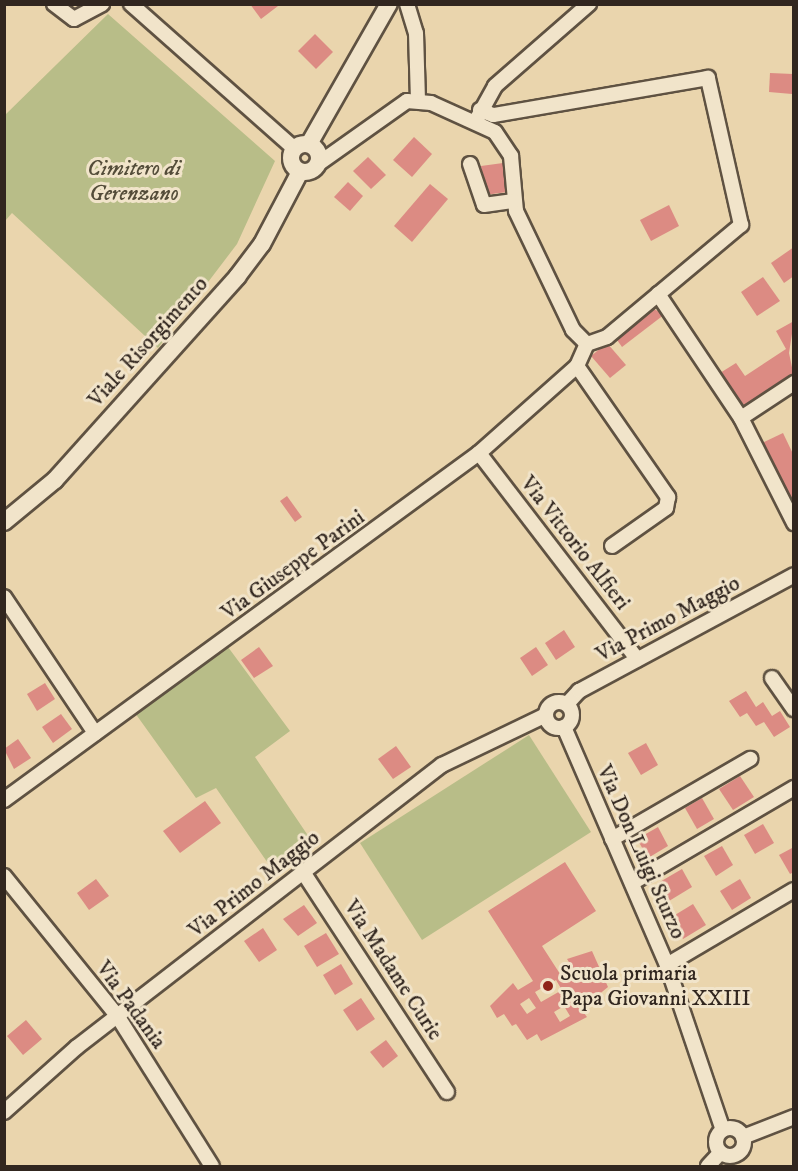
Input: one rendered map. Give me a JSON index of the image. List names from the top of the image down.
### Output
{
  "streets": {
    "street": [
      "Viale Risorgimento",
      "Via Vittorio Alfieri",
      "Via Giuseppe Parini",
      "Via Primo Maggio",
      "Via Don Luigi Sturzo",
      "Via Madame Curie",
      "Via Padania"
    ]
  },
  "crossings": [
    ["Via Vittorio Alfieri", "Via Giuseppe Parini"],
    ["Via Vittorio Alfieri", "Via Primo Maggio"],
    ["Via Primo Maggio", "Via Don Luigi Sturzo"],
    ["Via Primo Maggio", "Via Madame Curie"],
    ["Via Primo Maggio", "Via Padania"]
  ],
  "parks": ["Cimitero di Gerenzano"],
  "places": ["Scuola primaria Papa Giovanni XXIII"]
}
